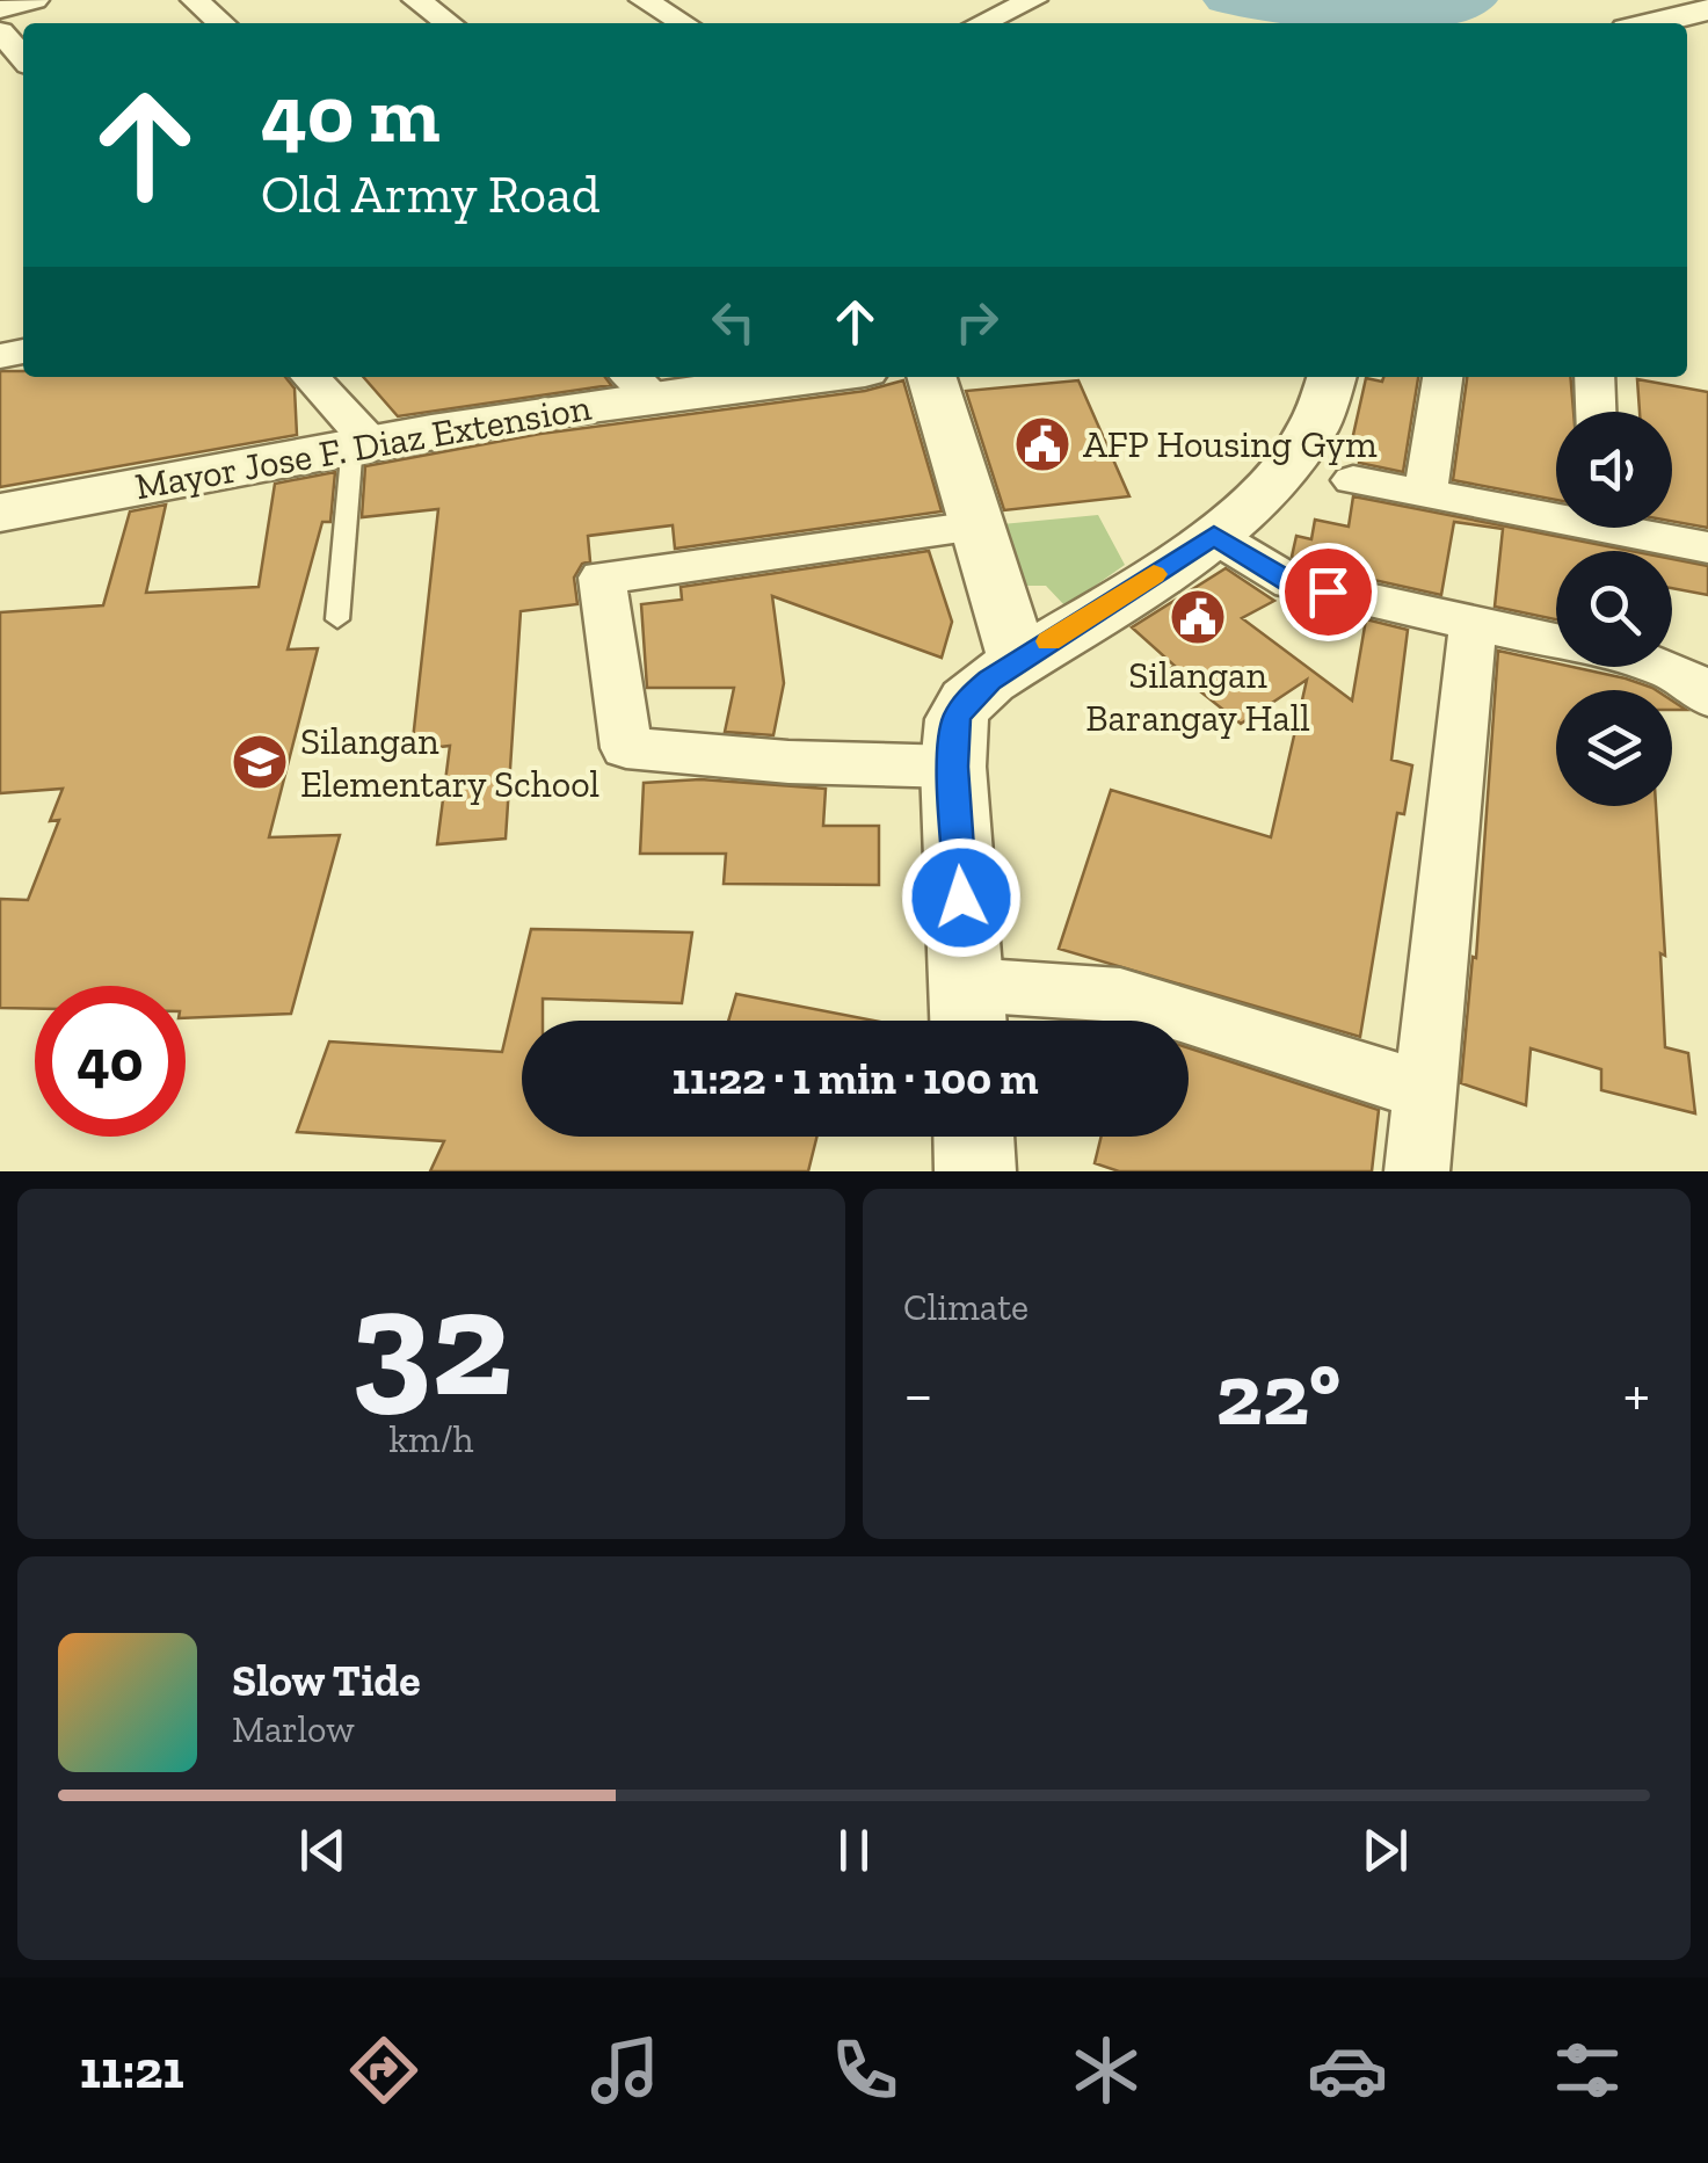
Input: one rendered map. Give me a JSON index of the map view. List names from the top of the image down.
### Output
{
  "streets": {
    "street": ["Mayor Jose F. Diaz Extension"]
  },
  "places": {
    "public building": ["AFP Housing Gym", "Silangan Barangay Hall"],
    "school or university": ["Silangan Elementary School"]
  },
  "page": {
    "turn": ["40 m", "Old Army Road"],
    "limit": "40",
    "trip": "11:22 · 1 min · 100 m",
    "tile": [
      ["32", "km/h"],
      "Climate"
    ],
    "heat": ["−", "22°", "+"],
    "song": ["Slow Tide", "Marlow"],
    "tabs": "11:21"
  }
}
